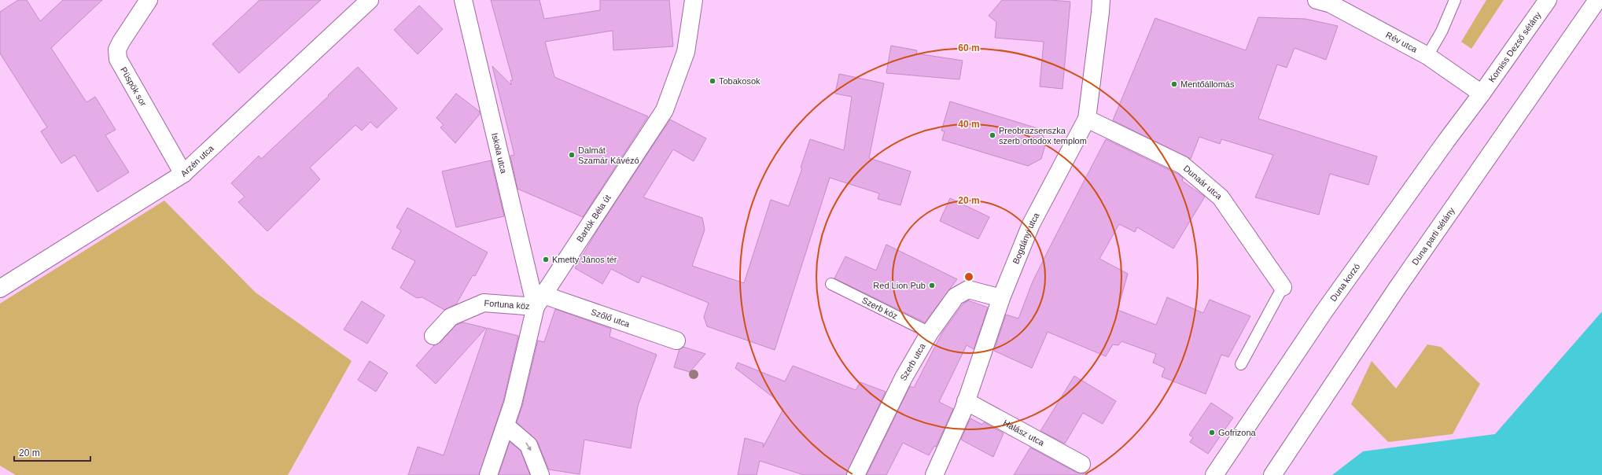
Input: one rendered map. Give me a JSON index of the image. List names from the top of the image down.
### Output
{
  "streets": {
    "street": [
      "Rév utca",
      "Korniss Dezső sétány",
      "Püspök sor",
      "Iskola utca",
      "Arzén utca",
      "Dunaár utca",
      "Bartók Béla út",
      "Duna parti sétány",
      "Bogdányi utca",
      "Duna korzó",
      "Fortuna köz",
      "Szőlő utca",
      "Szerb utca",
      "Halász utca"
    ],
    "lane": ["Szerb köz"]
  },
  "crossings": [
    ["Rév utca", "Korniss Dezső sétány"],
    ["Rév utca", "Duna korzó"],
    ["Korniss Dezső sétány", "Duna korzó"],
    ["Püspök sor", "Arzén utca"],
    ["Iskola utca", "Bartók Béla út"],
    ["Iskola utca", "Fortuna köz"],
    ["Iskola utca", "Szőlő utca"],
    ["Dunaár utca", "Bogdányi utca"],
    ["Bartók Béla út", "Fortuna köz"],
    ["Bartók Béla út", "Szőlő utca"],
    ["Bogdányi utca", "Szerb utca"],
    ["Bogdányi utca", "Halász utca"],
    ["Fortuna köz", "Szőlő utca"],
    ["Szerb köz", "Szerb utca"]
  ],
  "places": [
    "Tobakosok",
    "Mentőállomás",
    "Preobrazsenszka szerb ortodox templom",
    "Dalmát Szamár Kávézó",
    "Kmetty János tér",
    "Red Lion Pub",
    "Gofrizona"
  ],
  "scale_bar": "20 m",
  "rings": ["60 m", "40 m", "20 m"]
}
